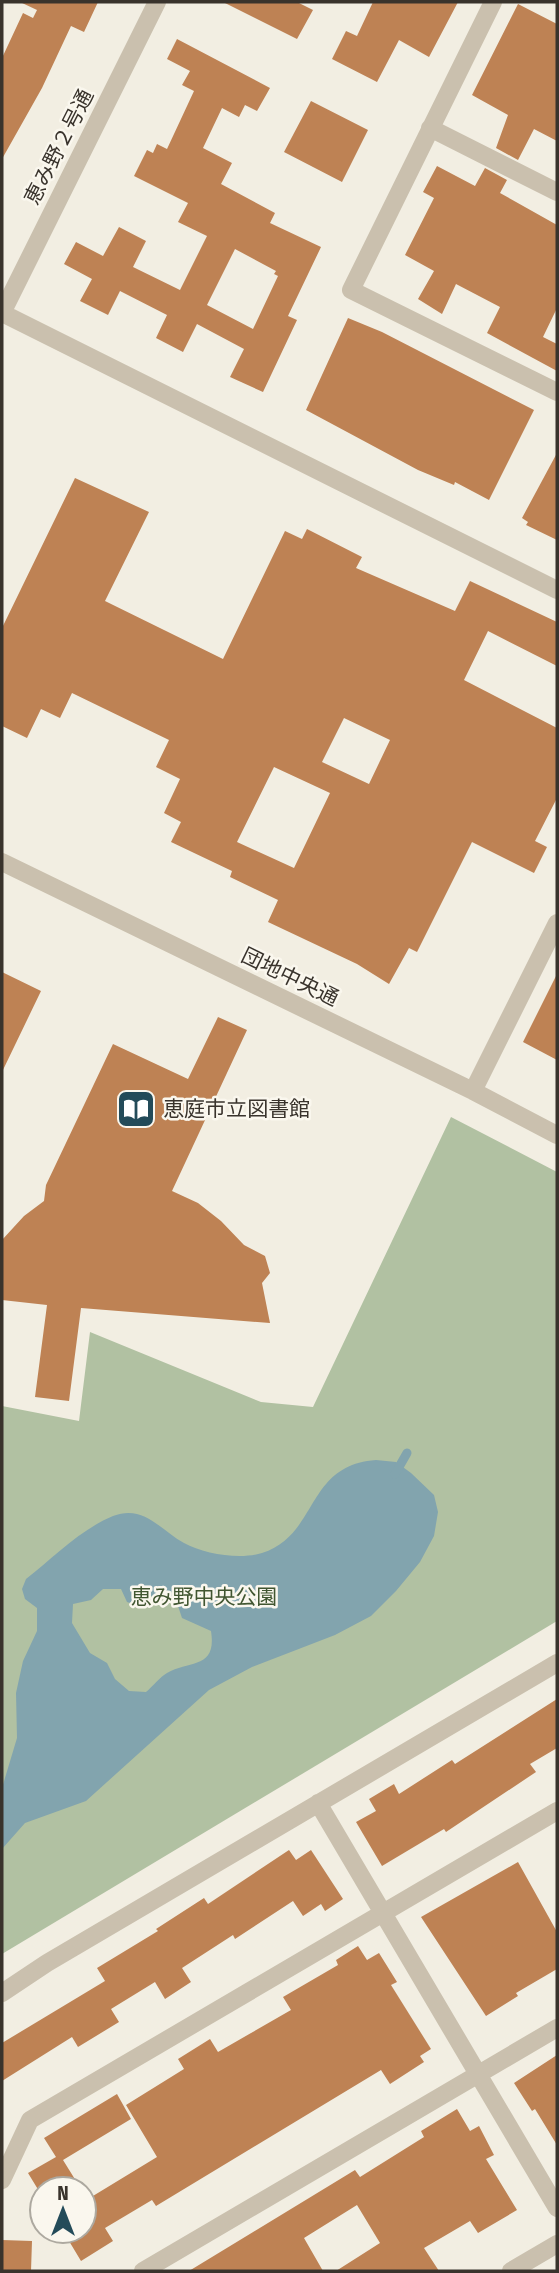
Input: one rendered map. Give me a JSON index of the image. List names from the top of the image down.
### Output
{
  "streets": {
    "street": ["恵み野２号通", "団地中央通"]
  },
  "parks": ["恵み野中央公園"],
  "places": {
    "library": ["恵庭市立図書館"]
  },
  "north": "top"
}
